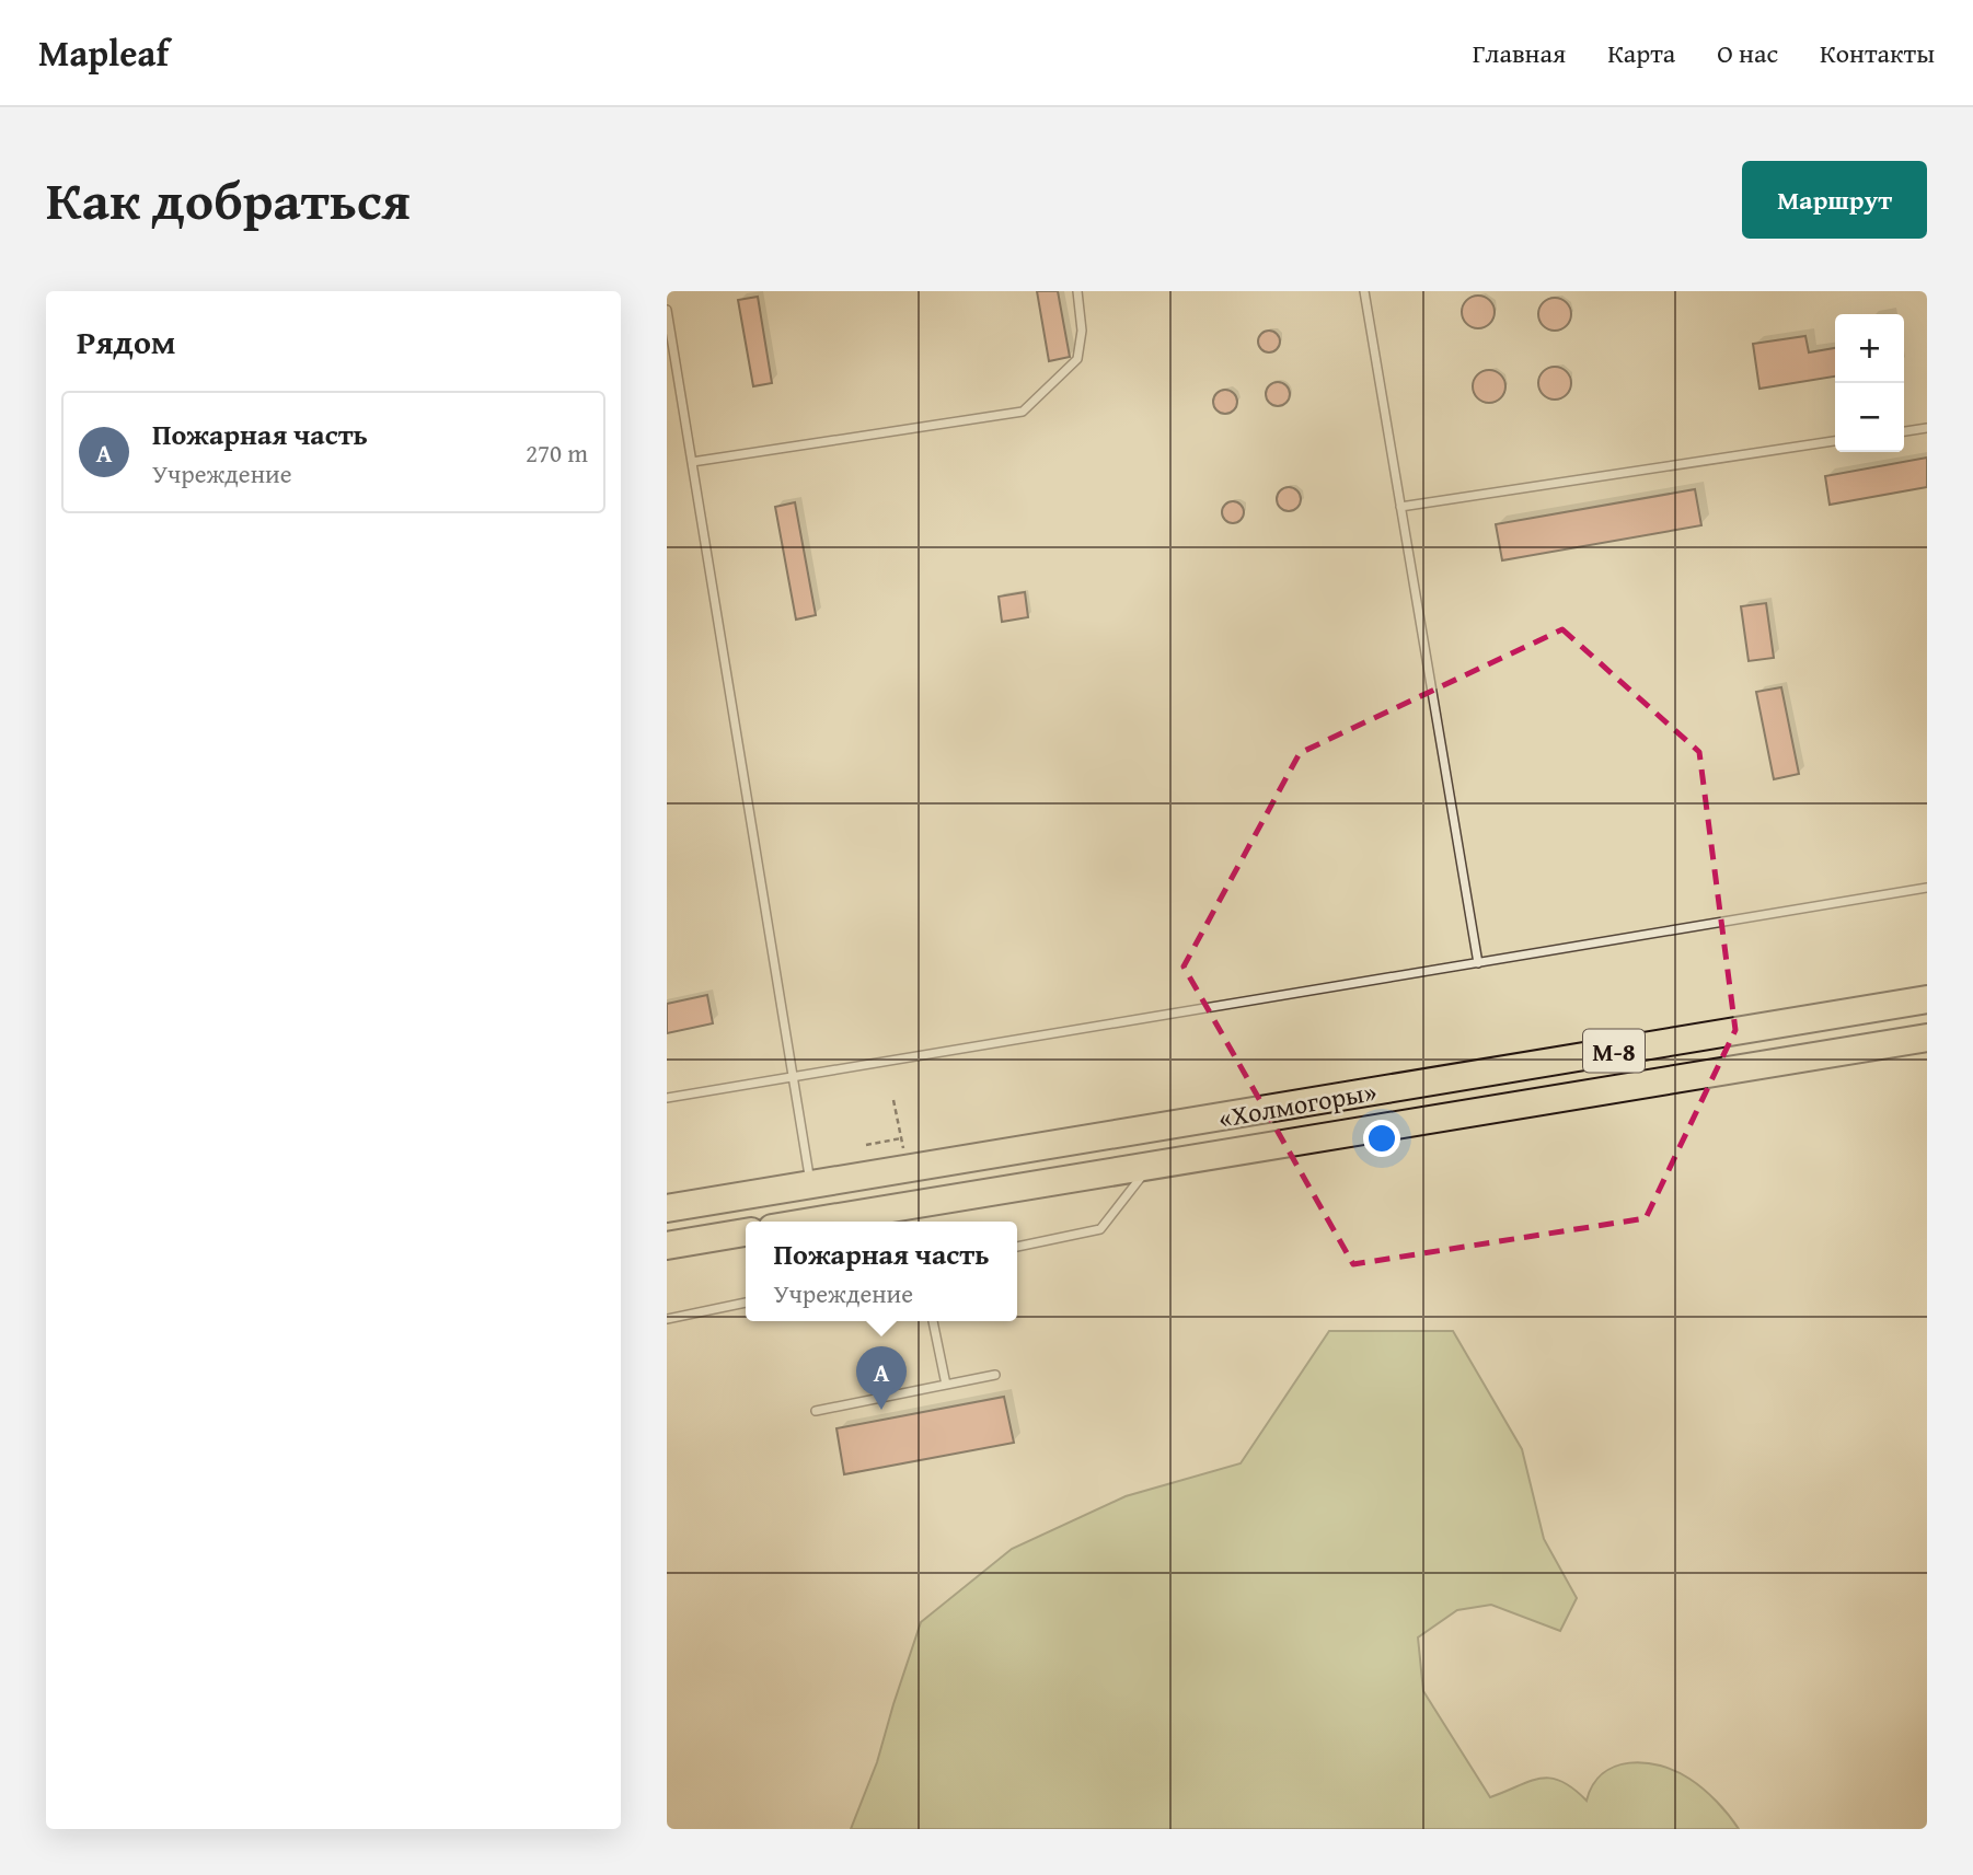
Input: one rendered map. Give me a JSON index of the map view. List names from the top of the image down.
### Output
{
  "streets": {
    "highway": ["М-8", "«Холмогоры»"]
  },
  "page": {
    "header": "Mapleaf",
    "nav": [
      "Главная",
      "Карта",
      "О нас",
      "Контакты"
    ],
    "title": "Как добраться",
    "buttons": "Маршрут",
    "heading": "Рядом",
    "map_buttons": ["+", "−"],
    "list": [
      {
        "mark": "A",
        "name": "Пожарная часть",
        "note": "Учреждение",
        "value": "270 m"
      }
    ],
    "popup": ["Пожарная часть", "Учреждение"],
    "pins": "A"
  }
}
